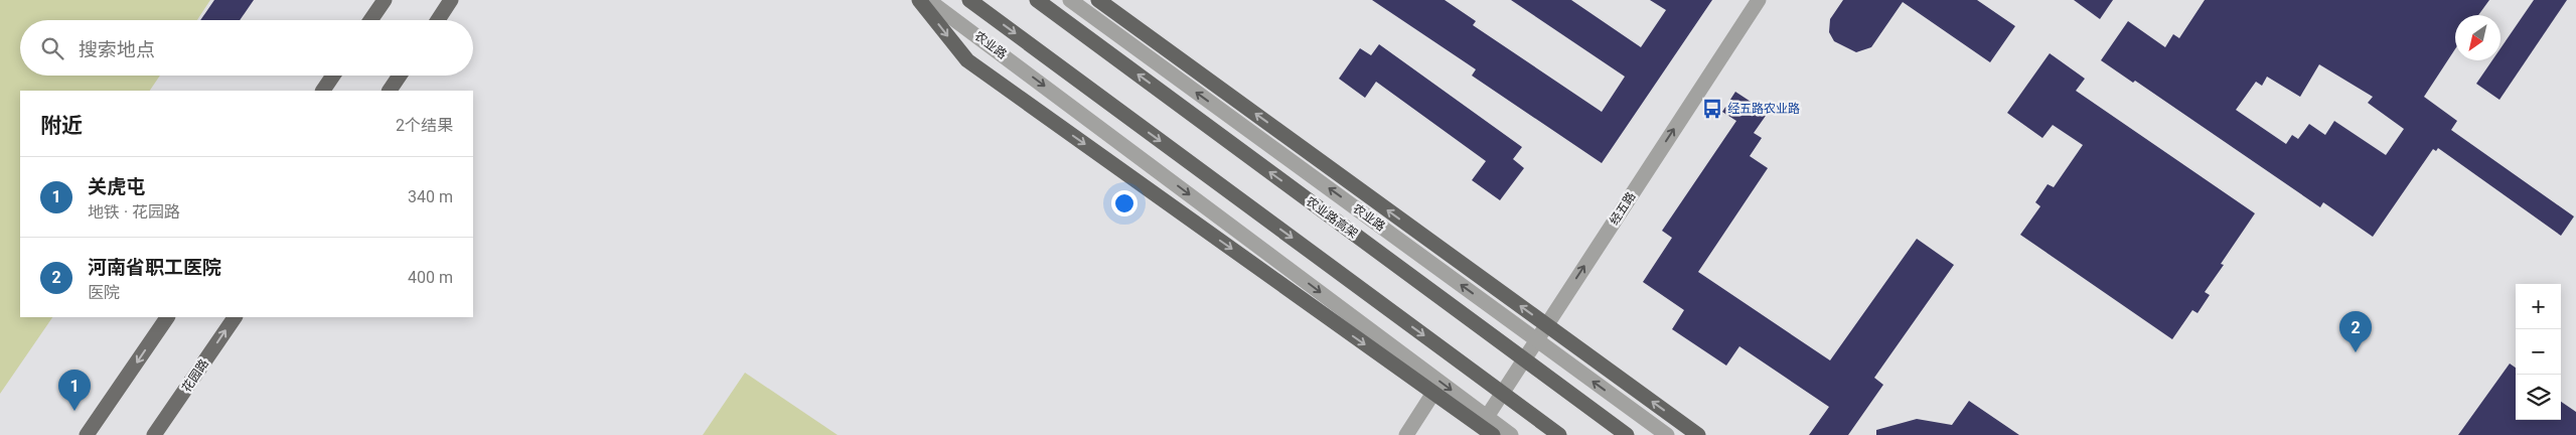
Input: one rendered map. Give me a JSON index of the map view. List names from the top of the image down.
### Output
{
  "streets": {
    "highway": ["农业路高架"],
    "main road": ["花园路"],
    "street": ["农业路", "经五路"]
  },
  "crossings": [
    ["农业路", "经五路"]
  ],
  "one_way": ["经五路"],
  "places": {
    "bus stop": ["经五路农业路"]
  },
  "north": "bottom left",
  "page": {
    "search": "搜索地点",
    "heading": ["附近", "2个结果"],
    "list": [
      {
        "mark": "1",
        "name": "关虎屯",
        "note": "地铁 · 花园路",
        "value": "340 m"
      },
      {
        "mark": "2",
        "name": "河南省职工医院",
        "note": "医院",
        "value": "400 m"
      }
    ],
    "map_buttons": ["+", "−"],
    "pins": ["2", "1"]
  }
}
